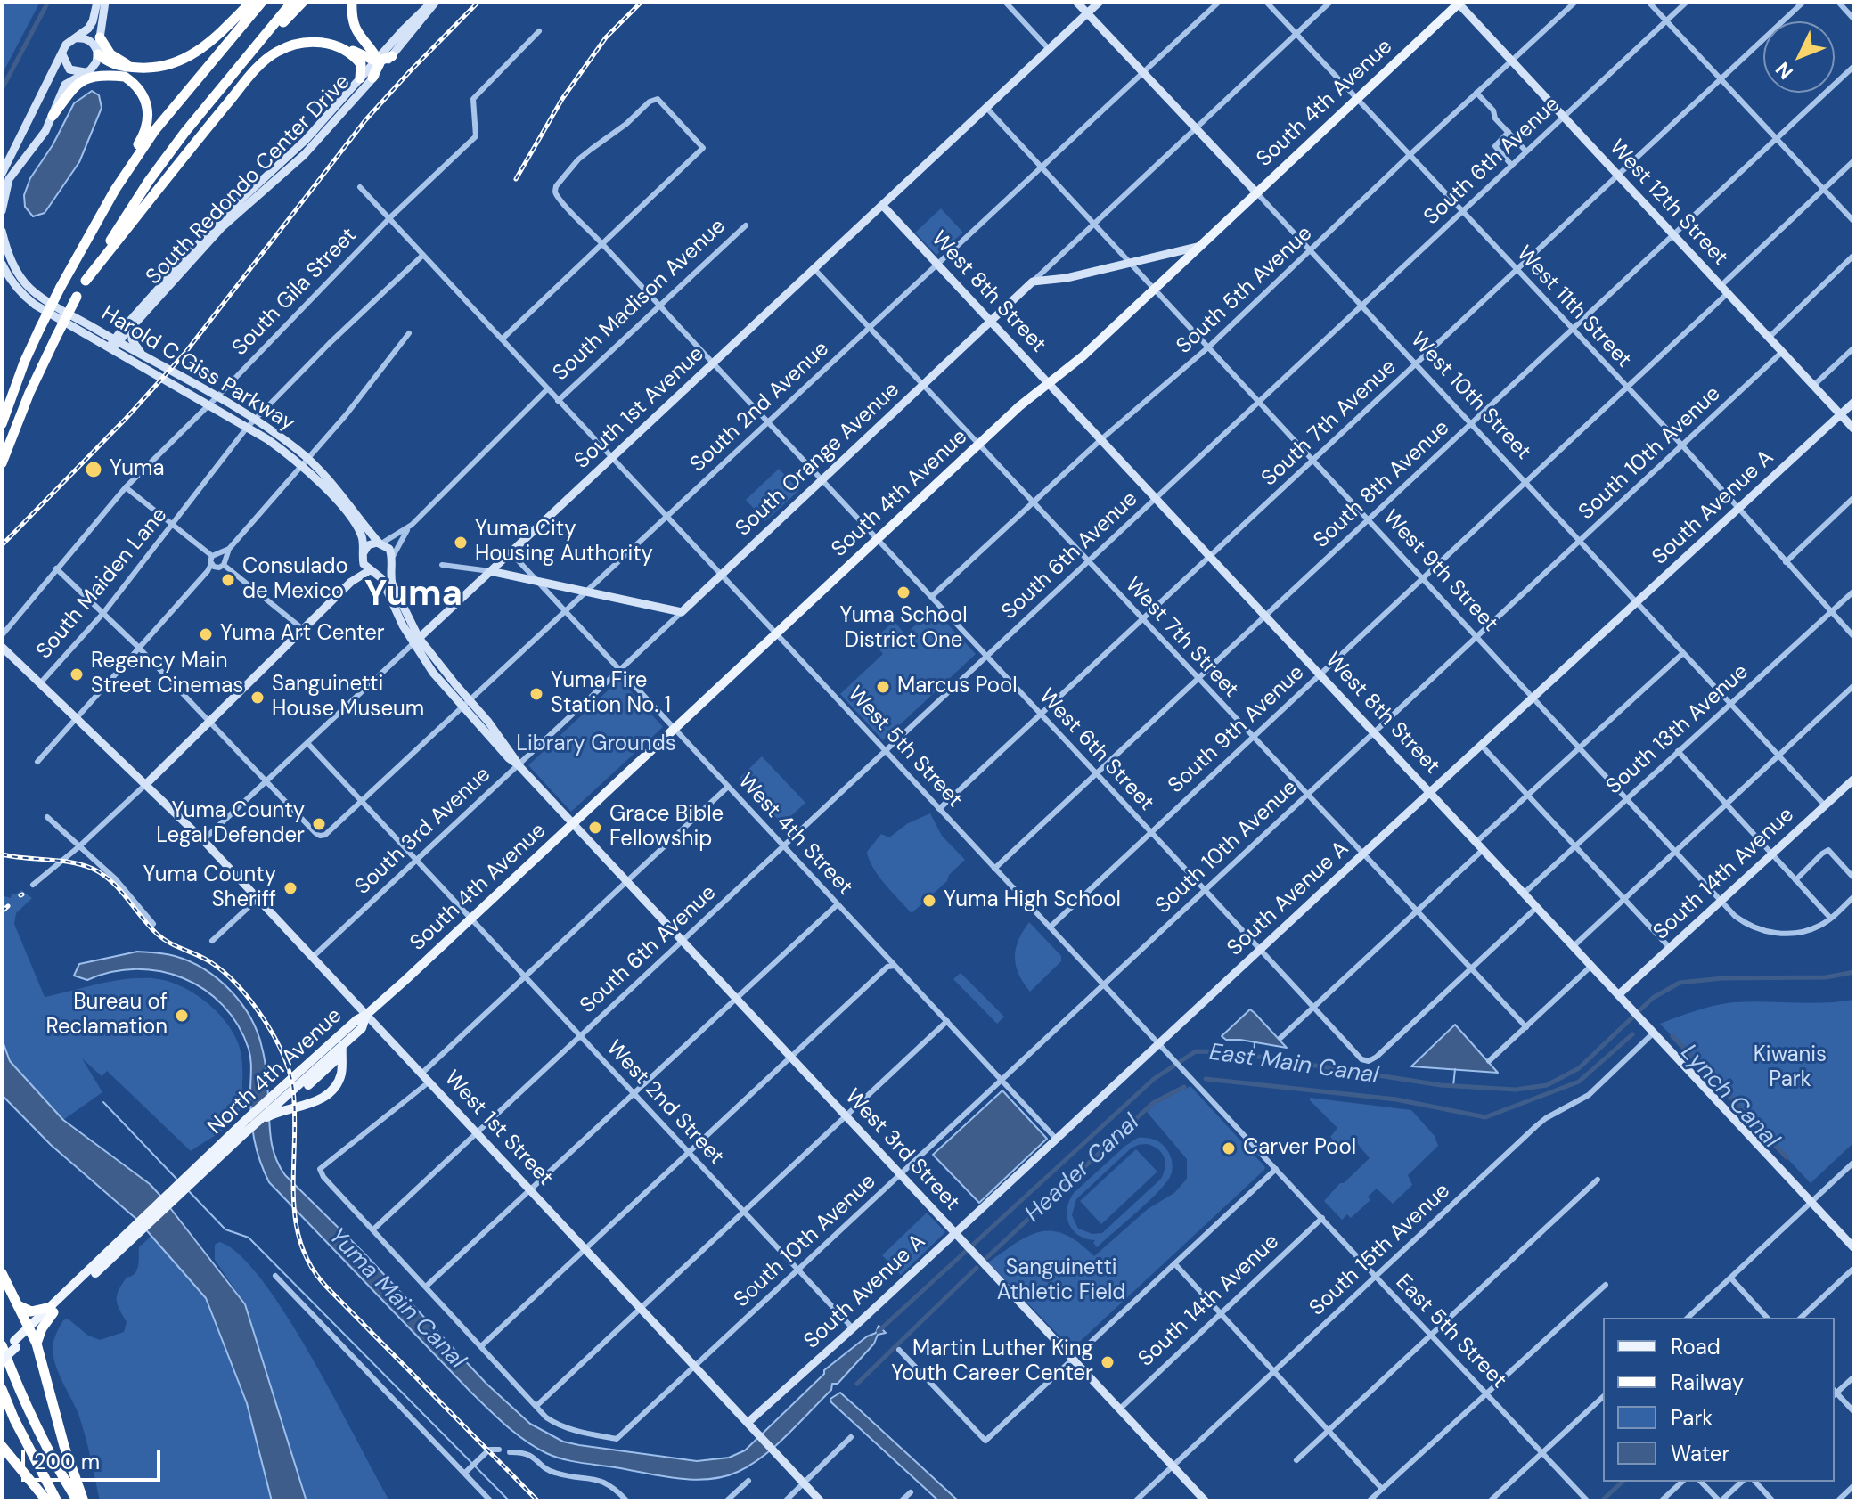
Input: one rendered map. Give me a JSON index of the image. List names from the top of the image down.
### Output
{
  "streets": {
    "main road": [
      "South 4th Avenue",
      "South Redondo Center Drive",
      "West 12th Street",
      "West 8th Street",
      "Harold C Giss Parkway",
      "West 10th Street",
      "South 1st Avenue",
      "South Orange Avenue",
      "South Avenue A",
      "South 14th Avenue",
      "North 4th Avenue",
      "West 1st Street",
      "West 3rd Street"
    ],
    "street": [
      "South 6th Avenue",
      "South 5th Avenue",
      "South Gila Street",
      "South Madison Avenue",
      "West 11th Street",
      "South 2nd Avenue",
      "South 7th Avenue",
      "South 10th Avenue",
      "South 8th Avenue",
      "West 9th Street",
      "South Maiden Lane",
      "West 7th Street",
      "South 9th Avenue",
      "South 13th Avenue",
      "West 5th Street",
      "West 6th Street",
      "South 3rd Avenue",
      "West 4th Street",
      "West 2nd Street",
      "South 15th Avenue",
      "East 5th Street"
    ]
  },
  "crossings": [
    ["South 4th Avenue", "West 12th Street"],
    ["South 4th Avenue", "West 8th Street"],
    ["South 4th Avenue", "West 11th Street"],
    ["South 4th Avenue", "West 10th Street"],
    ["South 4th Avenue", "West 9th Street"],
    ["South 4th Avenue", "West 7th Street"],
    ["South 4th Avenue", "West 5th Street"],
    ["South 4th Avenue", "West 6th Street"],
    ["South 4th Avenue", "West 4th Street"],
    ["South 4th Avenue", "North 4th Avenue"],
    ["South 4th Avenue", "West 2nd Street"],
    ["South 4th Avenue", "West 1st Street"],
    ["South 4th Avenue", "West 3rd Street"],
    ["South 6th Avenue", "West 12th Street"],
    ["South 6th Avenue", "West 8th Street"],
    ["South 6th Avenue", "West 11th Street"],
    ["South 6th Avenue", "West 10th Street"],
    ["South 6th Avenue", "West 9th Street"],
    ["South 6th Avenue", "West 7th Street"],
    ["South 6th Avenue", "West 5th Street"],
    ["South 6th Avenue", "West 6th Street"],
    ["South 6th Avenue", "West 4th Street"],
    ["South 6th Avenue", "West 2nd Street"],
    ["South 6th Avenue", "West 1st Street"],
    ["South 6th Avenue", "West 3rd Street"],
    ["South Redondo Center Drive", "Harold C Giss Parkway"],
    ["West 12th Street", "South 5th Avenue"],
    ["West 12th Street", "South 7th Avenue"],
    ["West 12th Street", "South 10th Avenue"],
    ["West 12th Street", "South 8th Avenue"],
    ["West 12th Street", "South Avenue A"],
    ["West 12th Street", "South 9th Avenue"],
    ["South 5th Avenue", "West 8th Street"],
    ["South 5th Avenue", "West 11th Street"],
    ["South 5th Avenue", "West 10th Street"],
    ["South 5th Avenue", "West 9th Street"],
    ["South 5th Avenue", "West 7th Street"],
    ["South 5th Avenue", "West 6th Street"],
    ["South Gila Street", "Harold C Giss Parkway"],
    ["West 8th Street", "South 2nd Avenue"],
    ["West 8th Street", "South 1st Avenue"],
    ["West 8th Street", "South 7th Avenue"],
    ["West 8th Street", "South 10th Avenue"],
    ["West 8th Street", "South Orange Avenue"],
    ["West 8th Street", "South 8th Avenue"],
    ["West 8th Street", "South Avenue A"],
    ["West 8th Street", "South 9th Avenue"],
    ["West 8th Street", "South 13th Avenue"],
    ["West 8th Street", "South 14th Avenue"],
    ["West 8th Street", "South 15th Avenue"],
    ["South Madison Avenue", "Harold C Giss Parkway"],
    ["South Madison Avenue", "West 6th Street"],
    ["West 11th Street", "South 7th Avenue"],
    ["West 11th Street", "South 10th Avenue"],
    ["West 11th Street", "South 8th Avenue"],
    ["West 11th Street", "South Avenue A"],
    ["West 11th Street", "South 9th Avenue"],
    ["West 11th Street", "South 13th Avenue"],
    ["Harold C Giss Parkway", "South Maiden Lane"],
    ["West 10th Street", "South 2nd Avenue"],
    ["West 10th Street", "South 1st Avenue"],
    ["West 10th Street", "South 7th Avenue"],
    ["West 10th Street", "South 10th Avenue"],
    ["West 10th Street", "South 8th Avenue"],
    ["West 10th Street", "South Avenue A"],
    ["West 10th Street", "South 9th Avenue"],
    ["West 10th Street", "South 13th Avenue"],
    ["West 10th Street", "South 14th Avenue"],
    ["South 2nd Avenue", "South 1st Avenue"],
    ["South 2nd Avenue", "West 9th Street"],
    ["South 2nd Avenue", "West 7th Street"],
    ["South 2nd Avenue", "West 5th Street"],
    ["South 2nd Avenue", "West 6th Street"],
    ["South 2nd Avenue", "West 4th Street"],
    ["South 2nd Avenue", "West 2nd Street"],
    ["South 1st Avenue", "West 9th Street"],
    ["South 1st Avenue", "West 7th Street"],
    ["South 1st Avenue", "West 5th Street"],
    ["South 1st Avenue", "West 6th Street"],
    ["South 1st Avenue", "West 4th Street"],
    ["South 1st Avenue", "West 2nd Street"],
    ["South 1st Avenue", "West 1st Street"],
    ["South 7th Avenue", "West 9th Street"],
    ["South 7th Avenue", "West 7th Street"],
    ["South 7th Avenue", "West 5th Street"],
    ["South 7th Avenue", "West 6th Street"],
    ["South 10th Avenue", "West 9th Street"],
    ["South 10th Avenue", "West 7th Street"],
    ["South 10th Avenue", "West 5th Street"],
    ["South 10th Avenue", "West 6th Street"],
    ["South 10th Avenue", "West 4th Street"],
    ["South 10th Avenue", "West 2nd Street"],
    ["South 10th Avenue", "West 1st Street"],
    ["South 10th Avenue", "West 3rd Street"],
    ["South Orange Avenue", "West 7th Street"],
    ["South Orange Avenue", "West 5th Street"],
    ["South Orange Avenue", "West 6th Street"],
    ["South Orange Avenue", "South 3rd Avenue"],
    ["South 8th Avenue", "West 9th Street"],
    ["South 8th Avenue", "West 7th Street"],
    ["South 8th Avenue", "West 5th Street"],
    ["South 8th Avenue", "West 6th Street"],
    ["South Avenue A", "West 9th Street"],
    ["South Avenue A", "West 7th Street"],
    ["South Avenue A", "West 5th Street"],
    ["South Avenue A", "West 6th Street"],
    ["South Avenue A", "West 4th Street"],
    ["South Avenue A", "West 2nd Street"],
    ["South Avenue A", "West 1st Street"],
    ["South Avenue A", "West 3rd Street"],
    ["West 9th Street", "South 9th Avenue"],
    ["West 9th Street", "South 13th Avenue"],
    ["West 9th Street", "South 14th Avenue"],
    ["South Maiden Lane", "West 1st Street"],
    ["West 7th Street", "South 9th Avenue"],
    ["West 7th Street", "West 6th Street"],
    ["South 9th Avenue", "West 5th Street"],
    ["South 9th Avenue", "West 6th Street"],
    ["West 5th Street", "East 5th Street"],
    ["South 3rd Avenue", "West 4th Street"],
    ["South 3rd Avenue", "West 2nd Street"],
    ["South 3rd Avenue", "West 1st Street"],
    ["South 14th Avenue", "West 3rd Street"],
    ["South 14th Avenue", "East 5th Street"],
    ["North 4th Avenue", "West 1st Street"],
    ["West 3rd Street", "South 15th Avenue"],
    ["South 15th Avenue", "East 5th Street"]
  ],
  "districts": ["Yuma"],
  "water": [
    "East Main Canal",
    "Lynch Canal",
    "Header Canal",
    "Yuma Main Canal"
  ],
  "parks": ["Library Grounds", "Kiwanis Park", "Sanguinetti Athletic Field"],
  "places": [
    "Yuma",
    "Yuma City Housing Authority",
    "Consulado de Mexico",
    "Yuma School District One",
    "Yuma Art Center",
    "Regency Main Street Cinemas",
    "Marcus Pool",
    "Yuma Fire Station No. 1",
    "Sanguinetti House Museum",
    "Yuma County Legal Defender",
    "Grace Bible Fellowship",
    "Yuma County Sheriff",
    "Yuma High School",
    "Bureau of Reclamation",
    "Carver Pool",
    "Martin Luther King Youth Career Center"
  ],
  "legend": [
    "Road",
    "Railway",
    "Park",
    "Water"
  ],
  "scale_bar": "200 m",
  "north": "bottom left"
}
